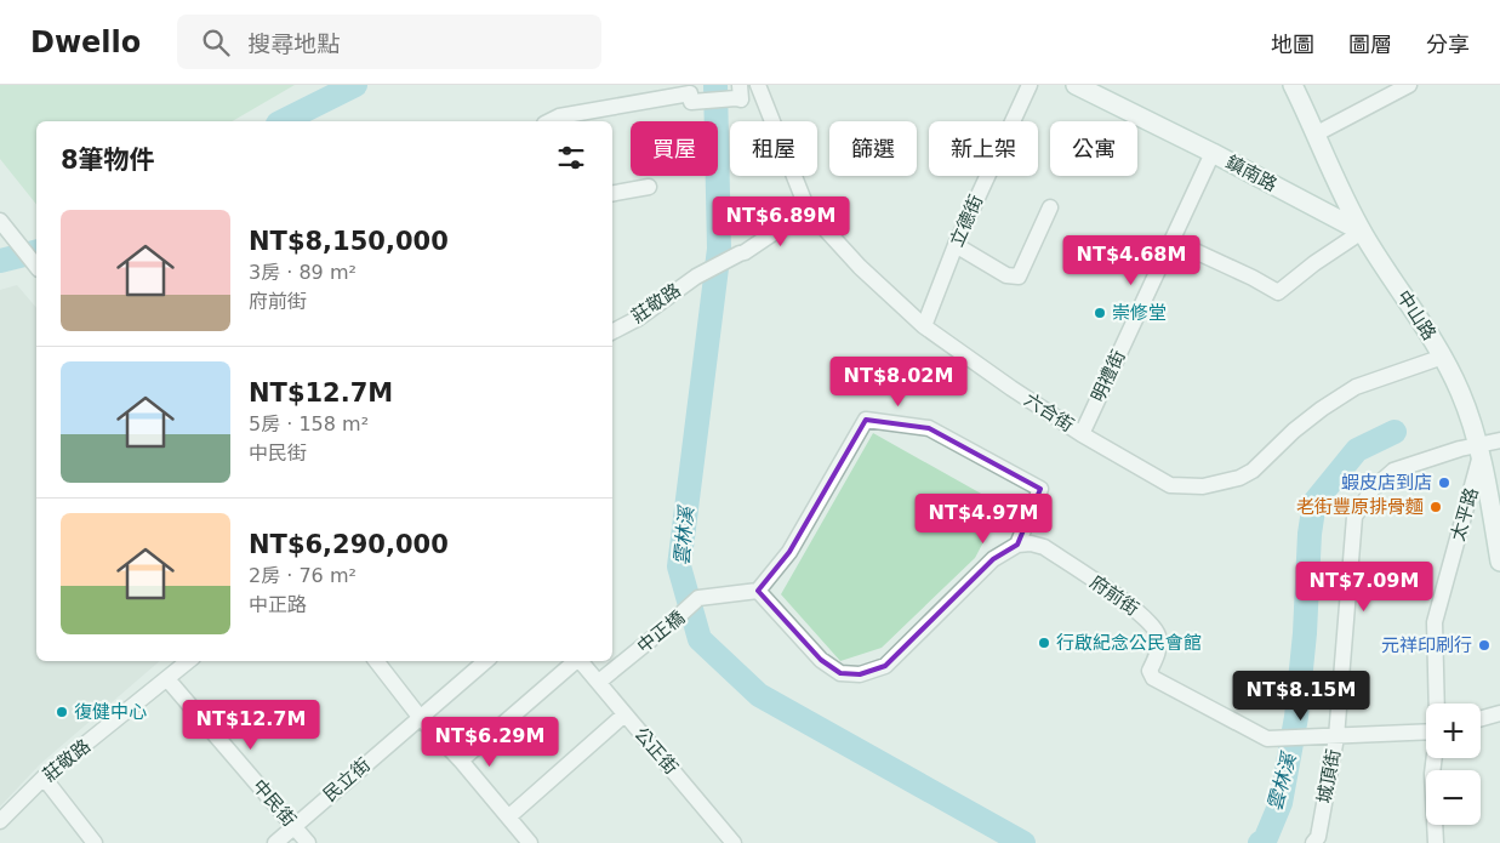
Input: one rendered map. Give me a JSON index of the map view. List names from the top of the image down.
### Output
{
  "streets": {
    "street": [
      "鎮南路",
      "立德街",
      "莊敬路",
      "中山路",
      "明禮街",
      "六合街",
      "太平路",
      "府前街",
      "中正橋",
      "公正街",
      "城頂街",
      "民立街",
      "中民街"
    ]
  },
  "crossings": [
    ["鎮南路", "中山路"],
    ["鎮南路", "明禮街"],
    ["立德街", "六合街"],
    ["莊敬路", "六合街"],
    ["莊敬路", "中民街"],
    ["中山路", "六合街"],
    ["中山路", "太平路"],
    ["中山路", "城頂街"],
    ["明禮街", "六合街"],
    ["太平路", "城頂街"],
    ["府前街", "城頂街"],
    ["中正橋", "公正街"],
    ["民立街", "中民街"]
  ],
  "water": ["雲林溪"],
  "places": [
    "崇修堂",
    "蝦皮店到店",
    "老街豐原排骨麵",
    "行啟紀念公民會館",
    "元祥印刷行",
    "復健中心"
  ],
  "page": {
    "header": "Dwello",
    "search": "搜尋地點",
    "nav": ["地圖", "圖層", "分享"],
    "chip": [
      "買屋",
      "租屋",
      "篩選",
      "新上架",
      "公寓"
    ],
    "heading": "8筆物件",
    "list": [
      {
        "name": "NT$8,150,000",
        "note": "3房 · 89 m² · 府前街"
      },
      {
        "name": "NT$12.7M",
        "note": "5房 · 158 m² · 中民街"
      },
      {
        "name": "NT$6,290,000",
        "note": "2房 · 76 m² · 中正路"
      }
    ],
    "price": [
      "NT$6.89M",
      "NT$4.68M",
      "NT$8.02M",
      "NT$4.97M",
      "NT$7.09M",
      "NT$8.15M",
      "NT$12.7M",
      "NT$6.29M"
    ],
    "map_buttons": ["+", "−"]
  }
}
